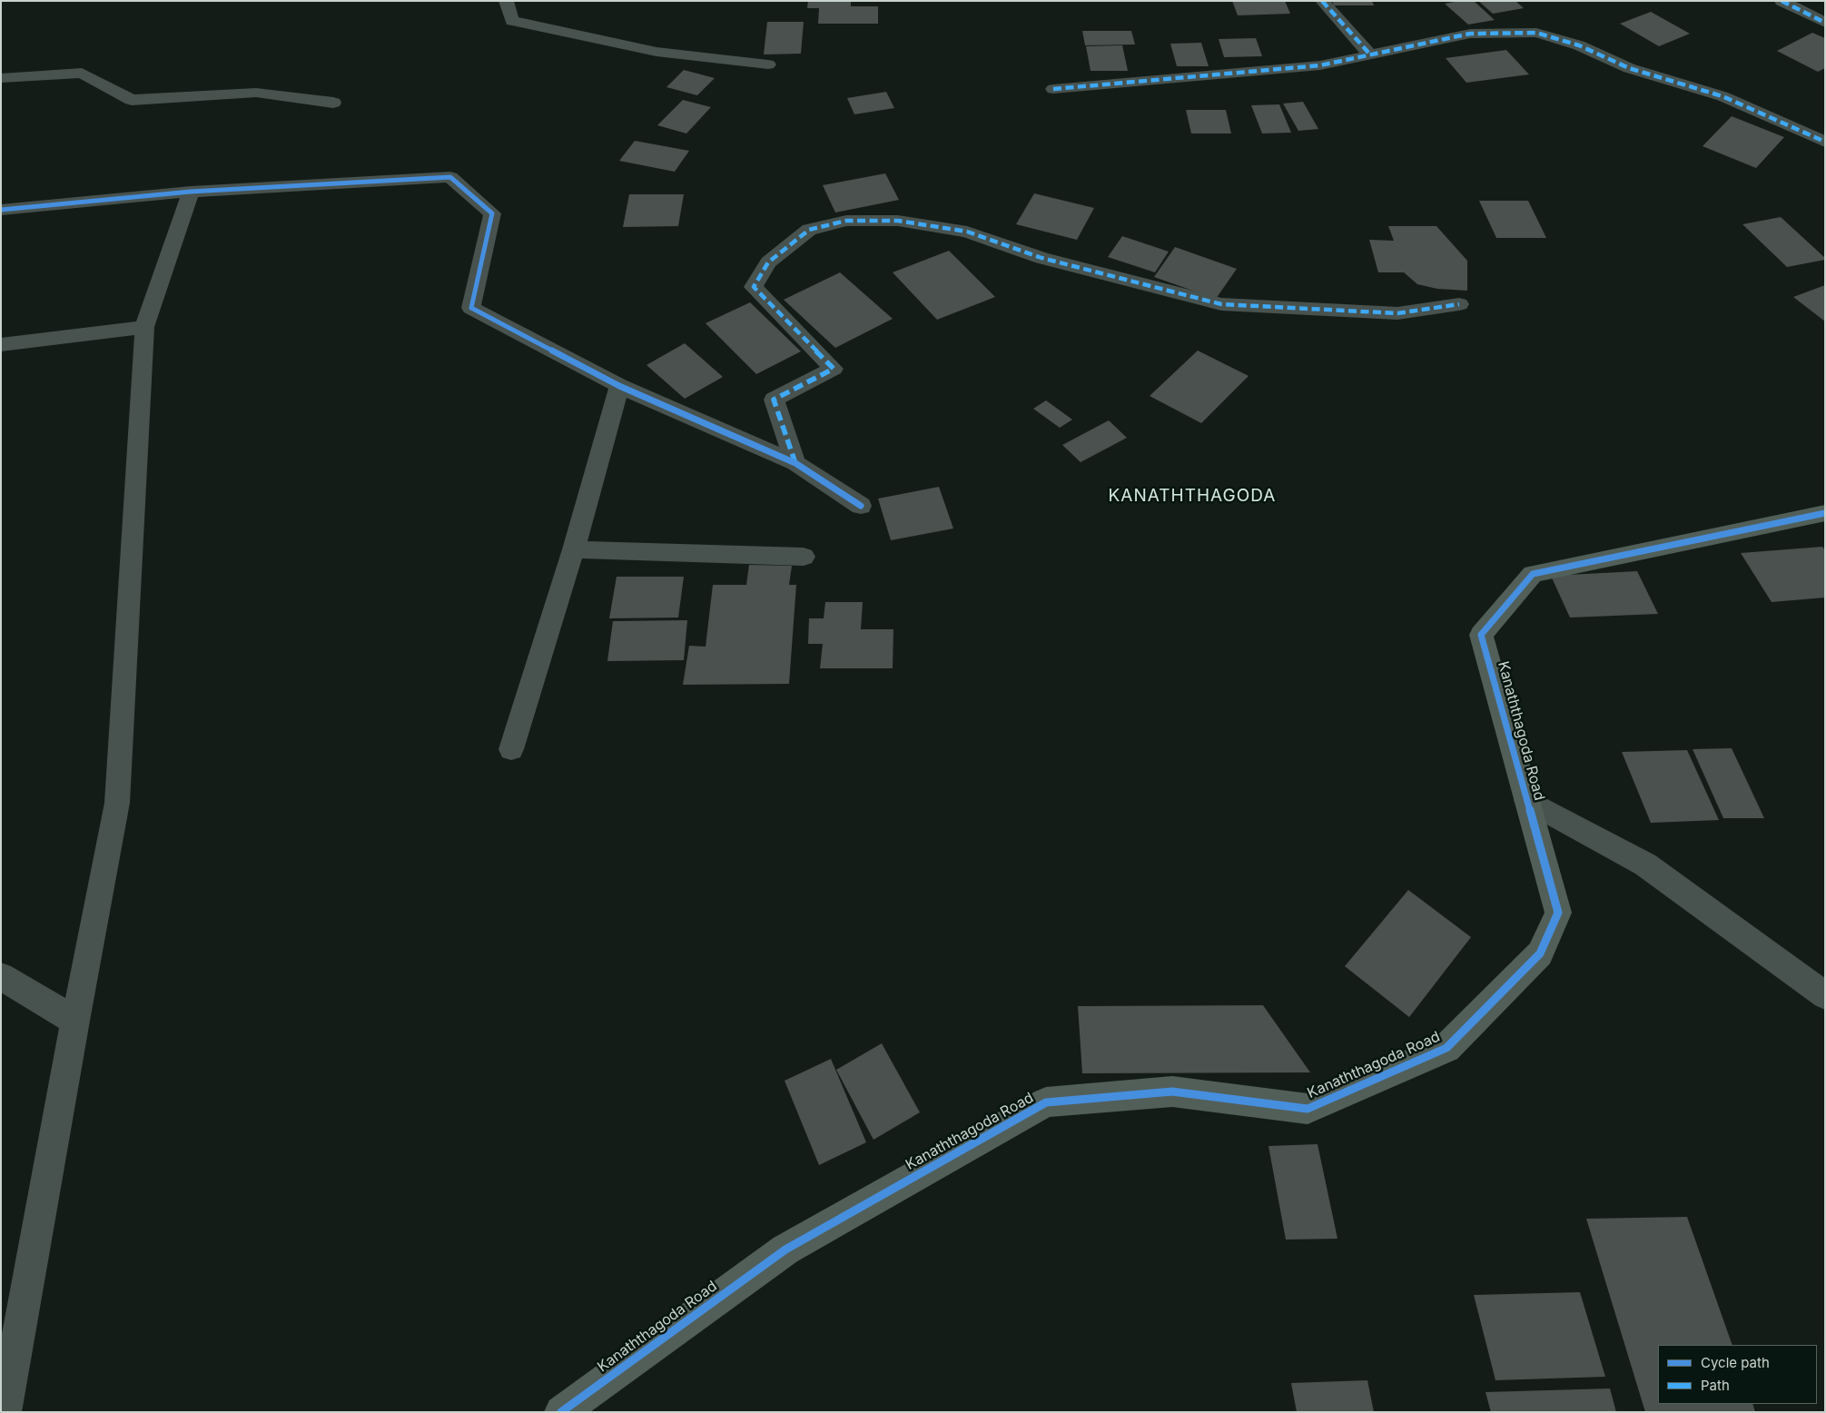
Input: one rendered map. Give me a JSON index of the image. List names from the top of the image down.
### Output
{
  "streets": {
    "street": ["Kanaththagoda Road"]
  },
  "districts": ["KANATHTHAGODA"],
  "legend": ["Cycle path", "Path"]
}
